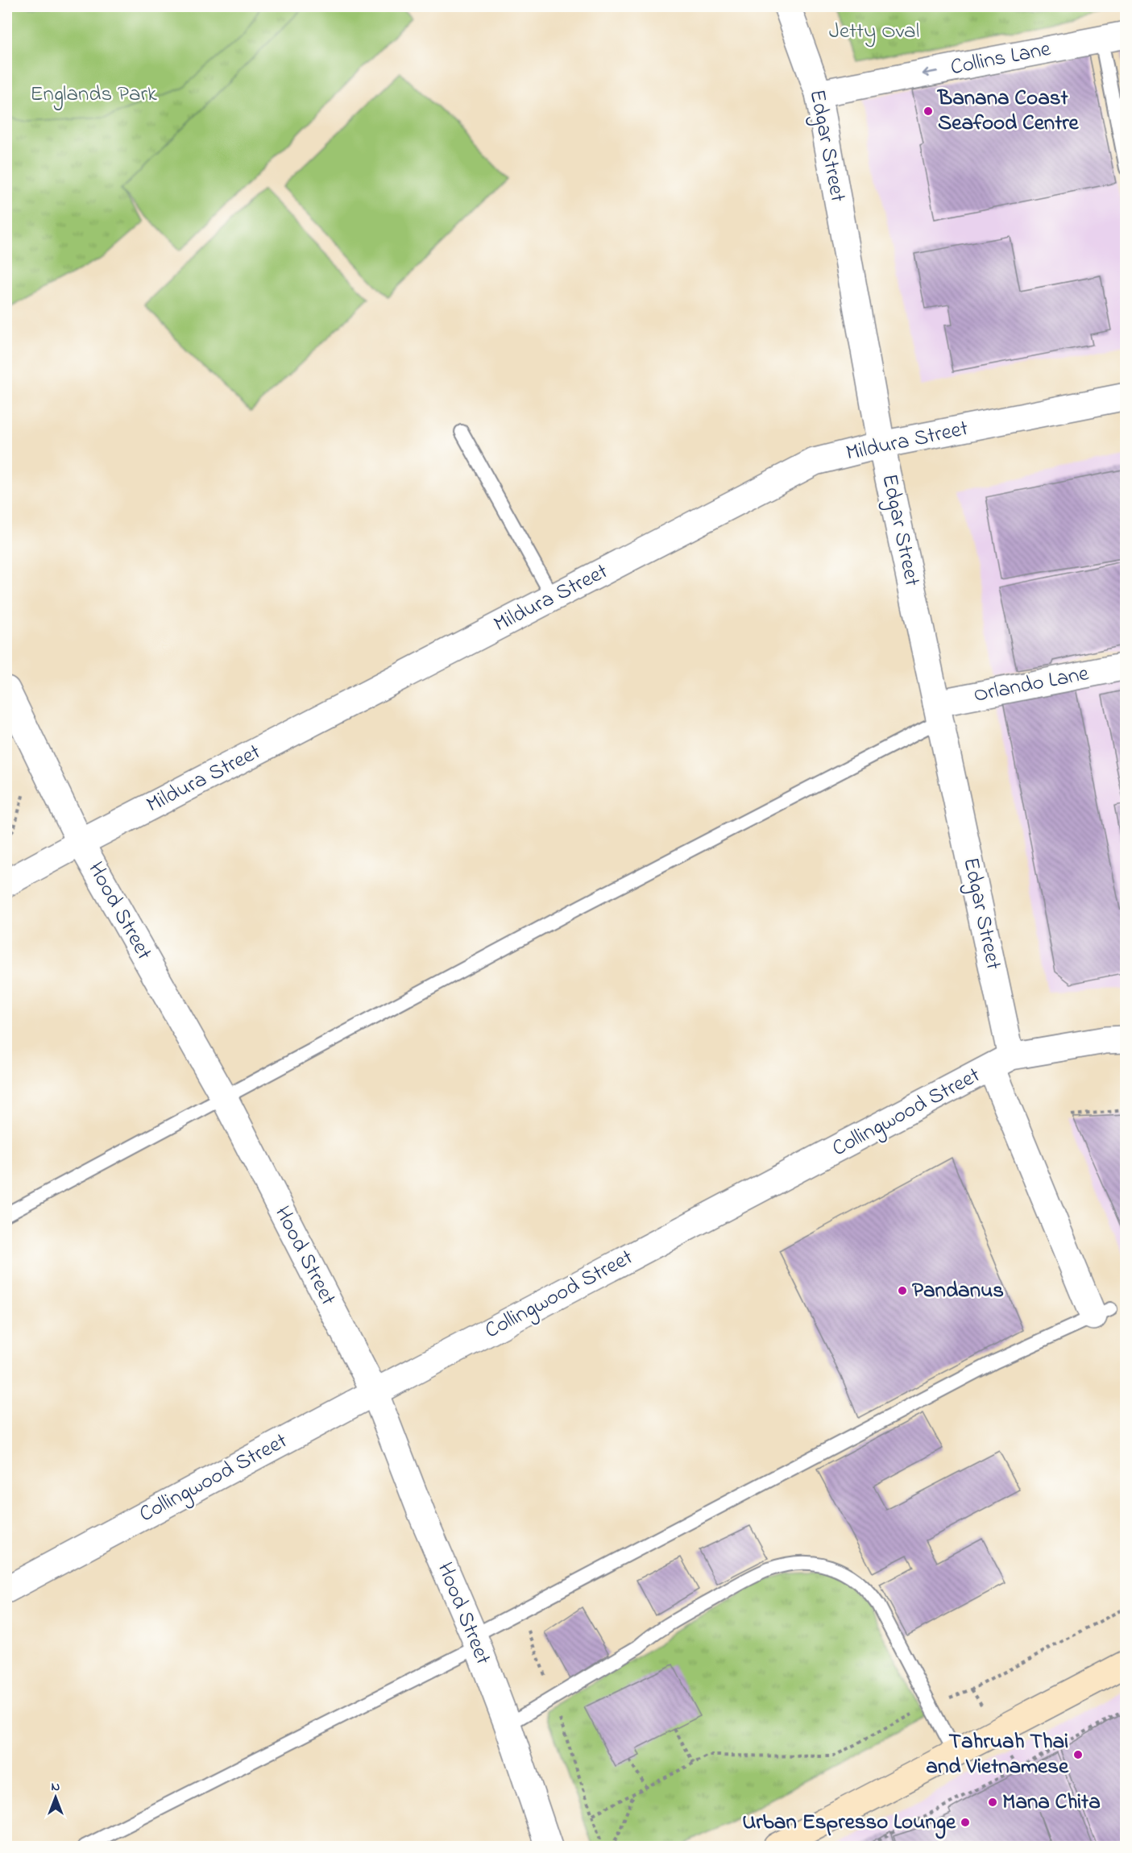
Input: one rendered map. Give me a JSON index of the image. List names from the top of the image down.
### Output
{
  "streets": {
    "street": [
      "Collins Lane",
      "Edgar Street",
      "Mildura Street",
      "Orlando Lane",
      "Hood Street",
      "Collingwood Street"
    ]
  },
  "crossings": [
    ["Collins Lane", "Edgar Street"],
    ["Edgar Street", "Mildura Street"],
    ["Edgar Street", "Orlando Lane"],
    ["Edgar Street", "Collingwood Street"],
    ["Mildura Street", "Hood Street"],
    ["Hood Street", "Collingwood Street"]
  ],
  "one_way": ["Collins Lane"],
  "parks": ["Jetty Oval", "Englands Park"],
  "places": [
    "Banana Coast Seafood Centre",
    "Pandanus",
    "Tahruah Thai and Vietnamese",
    "Mana Chita",
    "Urban Espresso Lounge"
  ],
  "north": "top"
}
